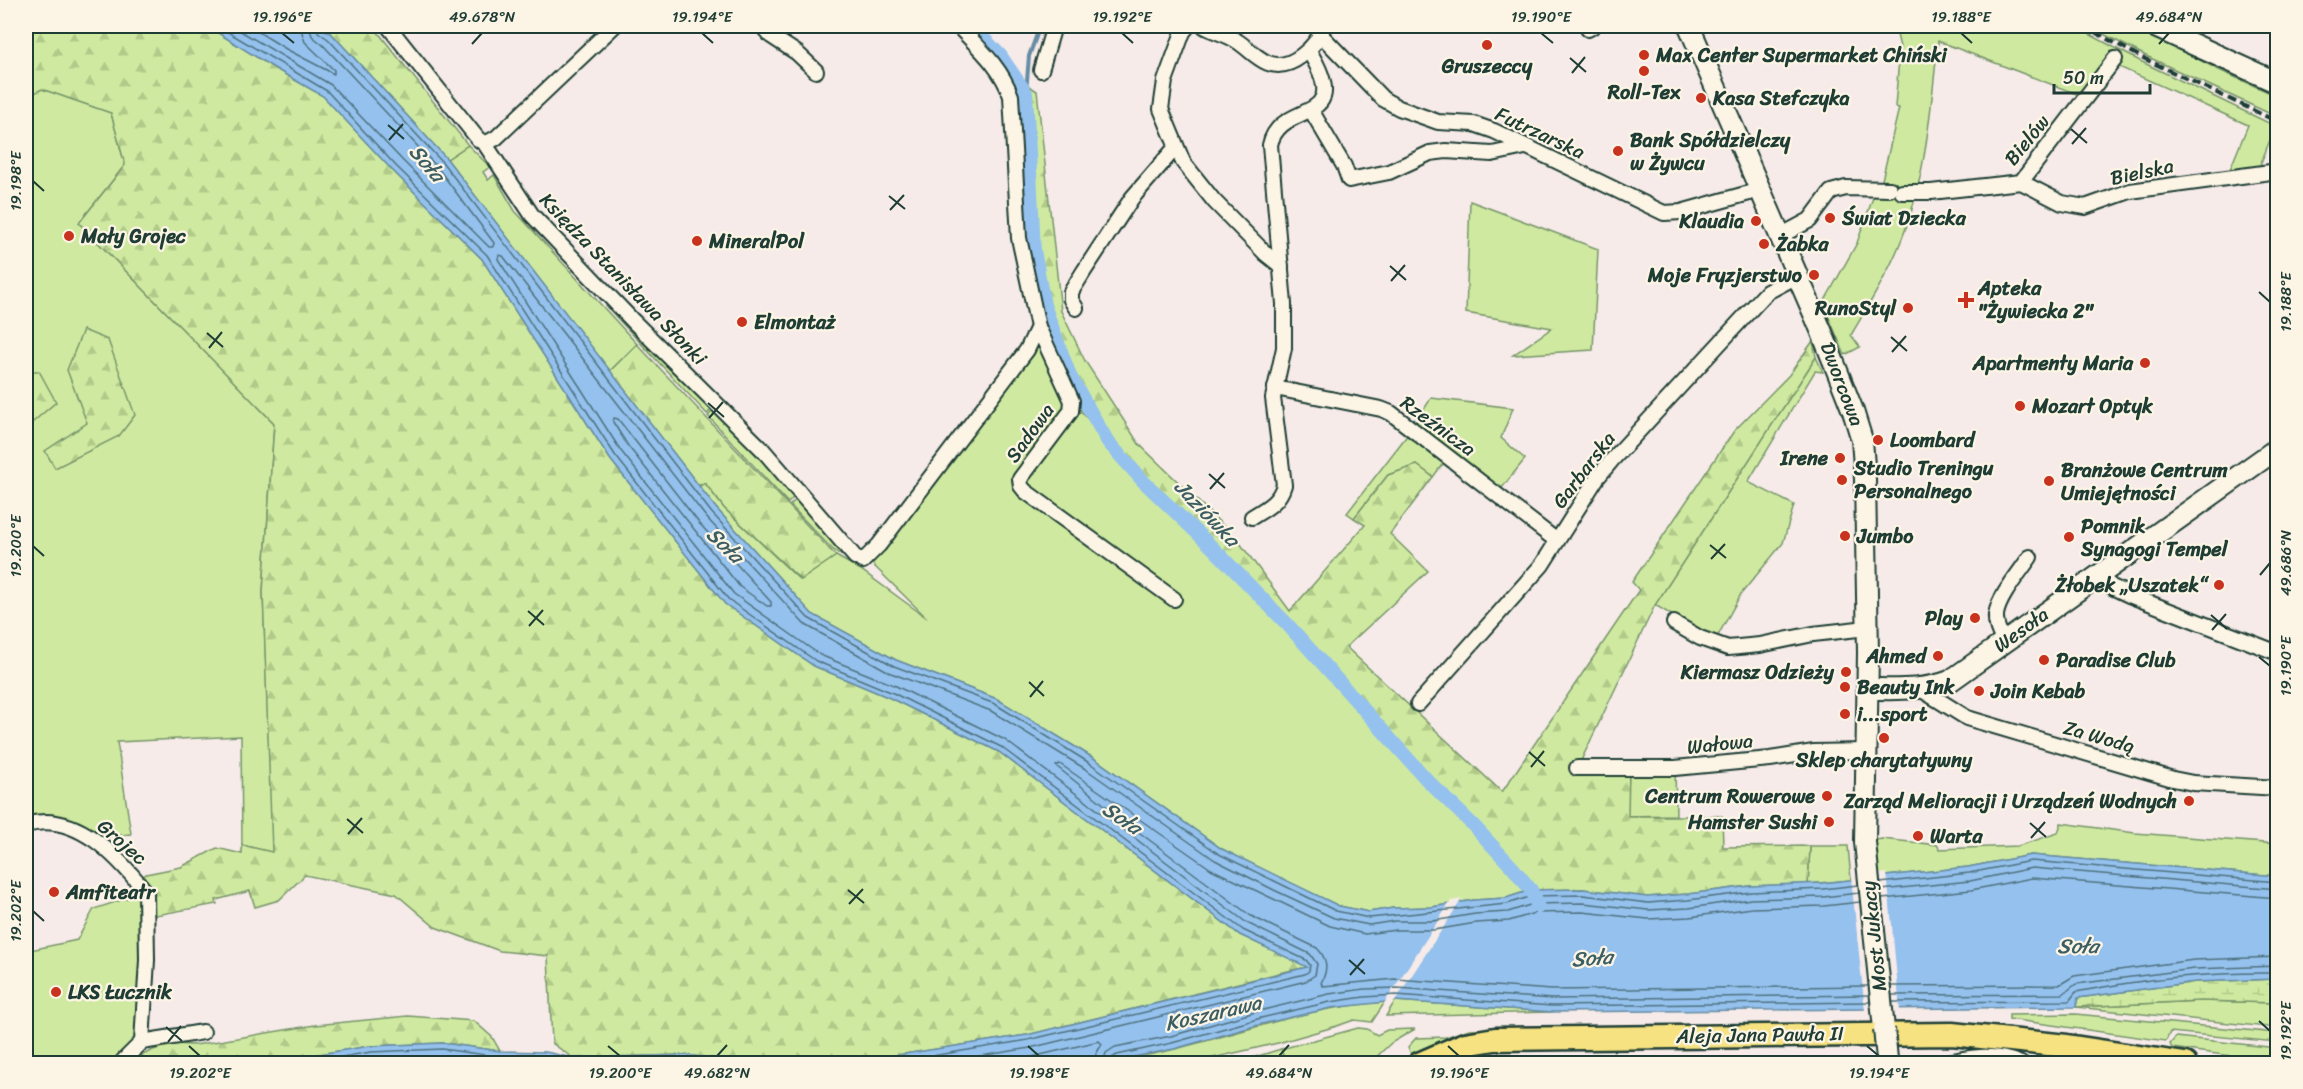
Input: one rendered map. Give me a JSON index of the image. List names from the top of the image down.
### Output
{
  "streets": {
    "main road": ["Aleja Jana Pawła II"],
    "street": [
      "Futrzarska",
      "Bielów",
      "Bielska",
      "Księdza Stanisława Słonki",
      "Dworcowa",
      "Rzeźnicza",
      "Sadowa",
      "Garbarska",
      "Wesoła",
      "Za Wodą",
      "Wałowa",
      "Grojec",
      "Most Jukacy"
    ]
  },
  "crossings": [
    ["Futrzarska", "Dworcowa"],
    ["Bielów", "Bielska"],
    ["Bielów", "Dworcowa"],
    ["Księdza Stanisława Słonki", "Sadowa"],
    ["Dworcowa", "Garbarska"],
    ["Dworcowa", "Wesoła"],
    ["Dworcowa", "Wałowa"],
    ["Dworcowa", "Most Jukacy"],
    ["Rzeźnicza", "Garbarska"],
    ["Wesoła", "Za Wodą"]
  ],
  "water": ["Soła", "Jaziówka", "Koszarawa"],
  "places": {
    "other": [
      "Gruszeccy",
      "Max Center Supermarket Chiński",
      "Roll-Tex",
      "Kasa Stefczyka",
      "Bank Spółdzielczy w Żywcu",
      "Świat Dziecka",
      "Klaudia",
      "Mały Grojec",
      "MineralPol",
      "Żabka",
      "Moje Fryzjerstwo",
      "RunoStyl",
      "Elmontaż",
      "Apartmenty Maria",
      "Mozart Optyk",
      "Loombard",
      "Irene",
      "Studio Treningu Personalnego",
      "Branżowe Centrum Umiejętności",
      "Jumbo",
      "Pomnik Synagogi Tempel",
      "Żłobek „Uszatek“",
      "Play",
      "Ahmed",
      "Paradise Club",
      "Kiermasz Odzieży",
      "Beauty Ink",
      "Join Kebab",
      "i...sport",
      "Sklep charytatywny",
      "Centrum Rowerowe",
      "Zarząd Melioracji i Urządzeń Wodnych",
      "Hamster Sushi",
      "Warta",
      "Amfiteatr",
      "LKS Łucznik"
    ],
    "health": ["Apteka \"Żywiecka 2\""]
  },
  "scale_bar": "50 m",
  "coordinates": [
    "19.196°E",
    "49.678°N",
    "19.194°E",
    "19.192°E",
    "19.190°E",
    "19.188°E",
    "49.684°N",
    "19.198°E",
    "19.200°E",
    "49.686°N",
    "19.202°E",
    "49.682°N"
  ]
}
